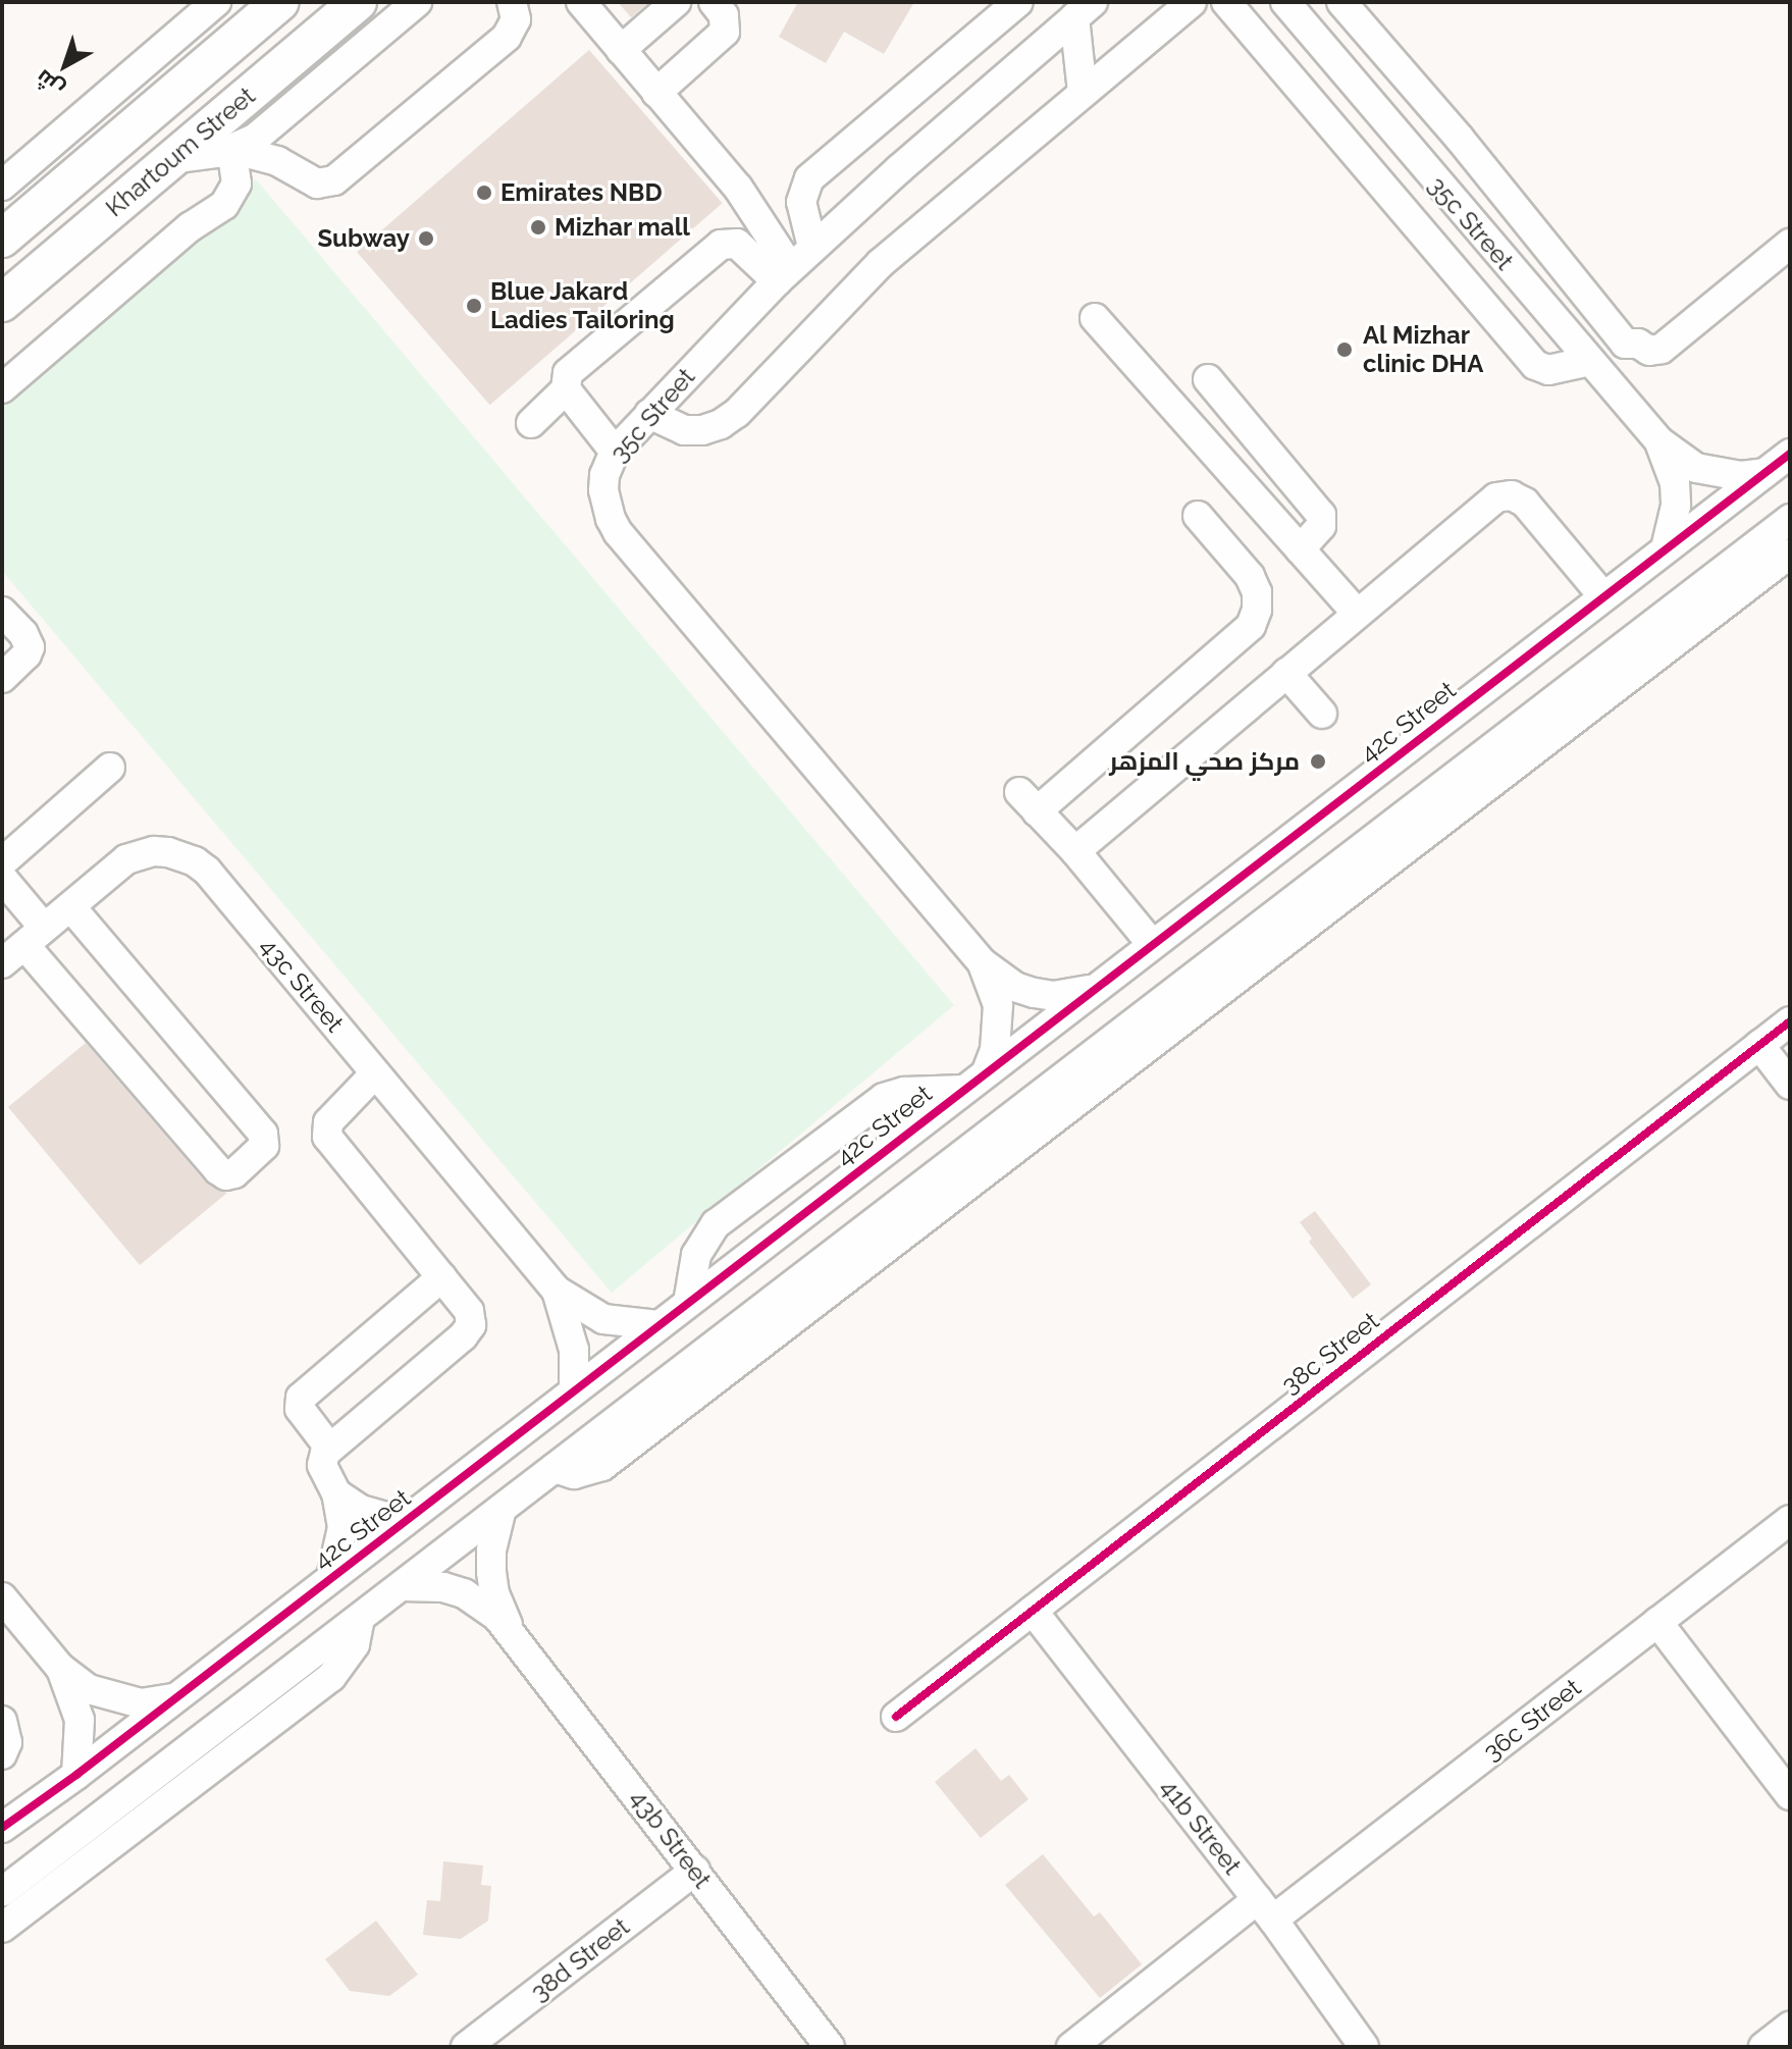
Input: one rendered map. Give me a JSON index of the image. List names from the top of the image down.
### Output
{
  "streets": {
    "main road": ["Khartoum Street"],
    "street": [
      "35c Street",
      "42c Street",
      "43c Street",
      "38c Street",
      "36c Street",
      "41b Street",
      "43b Street",
      "38d Street"
    ]
  },
  "crossings": [
    ["35c Street", "42c Street"],
    ["42c Street", "43c Street"],
    ["38c Street", "41b Street"],
    ["36c Street", "41b Street"],
    ["43b Street", "38d Street"]
  ],
  "places": [
    "Emirates NBD",
    "Mizhar mall",
    "Subway",
    "Blue Jakard Ladies Tailoring",
    "Al Mizhar clinic DHA",
    "مركز صحي المزهر"
  ],
  "north": "bottom left"
}
